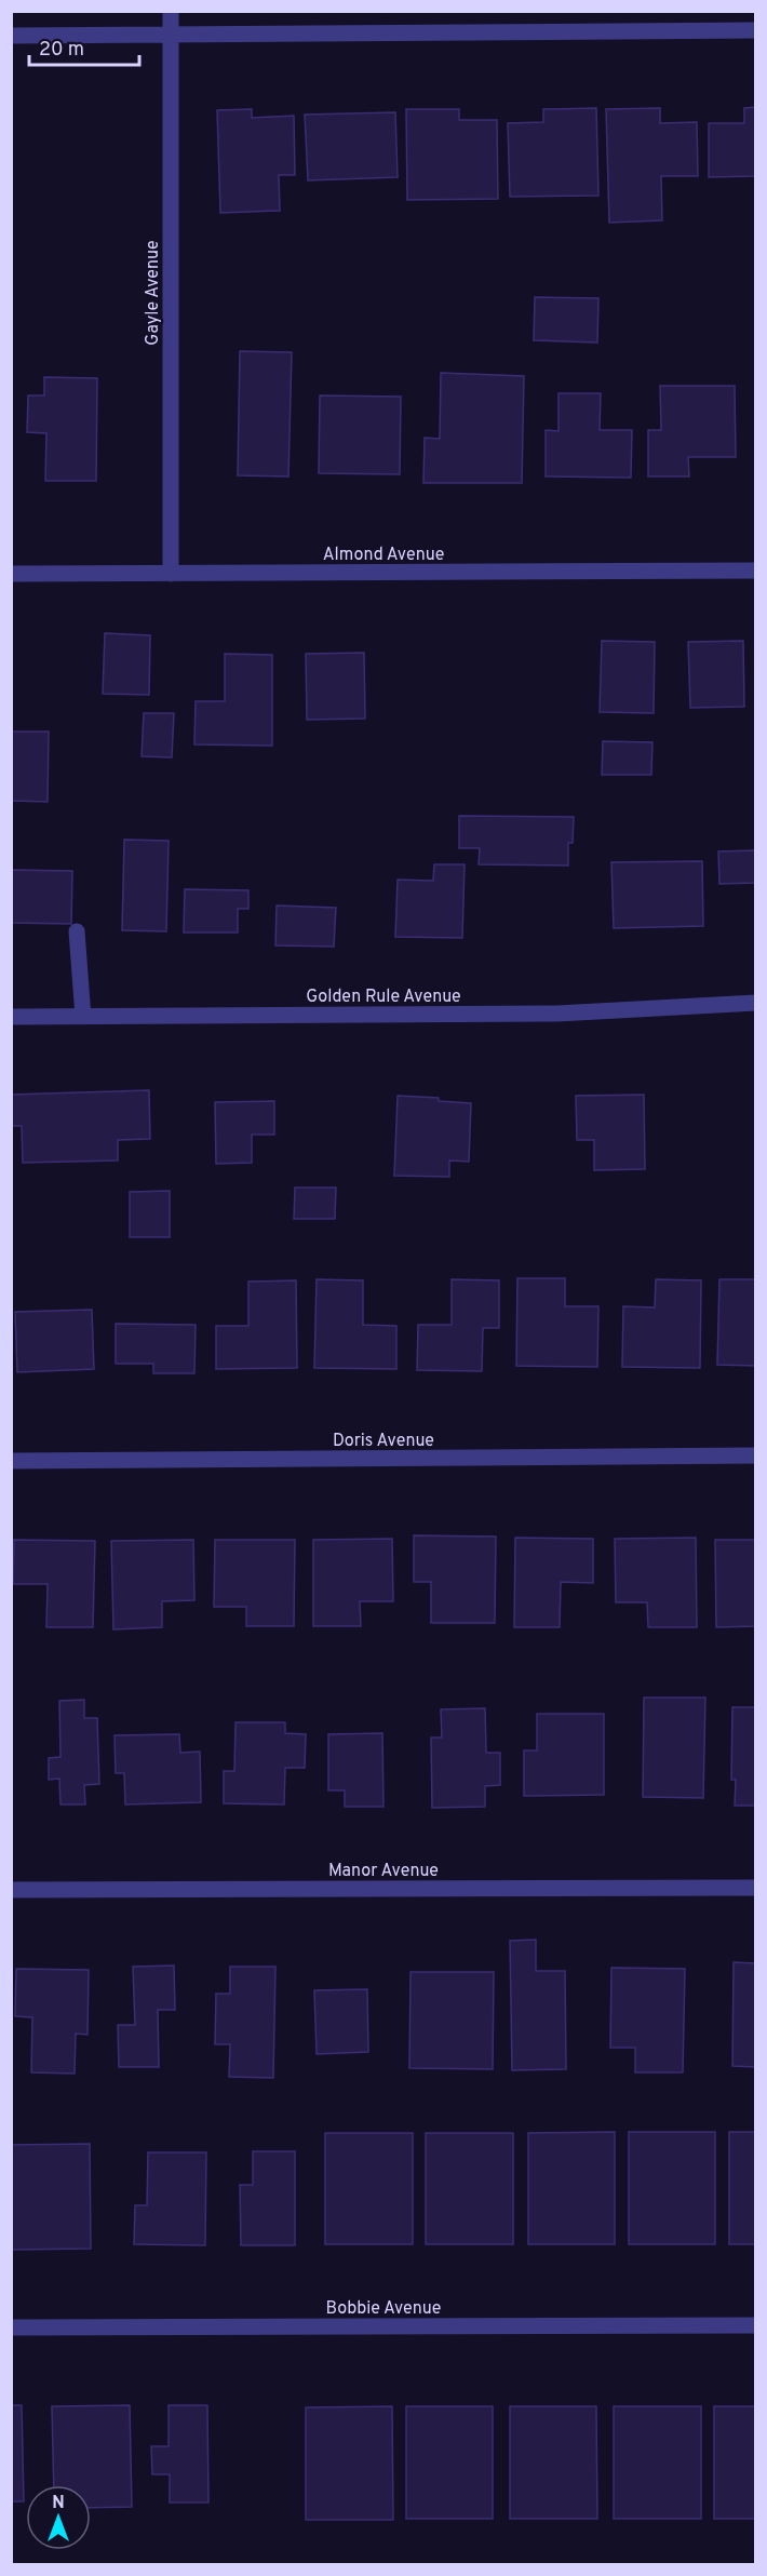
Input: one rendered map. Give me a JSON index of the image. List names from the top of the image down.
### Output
{
  "streets": {
    "street": [
      "Gayle Avenue",
      "Almond Avenue",
      "Golden Rule Avenue",
      "Doris Avenue",
      "Manor Avenue",
      "Bobbie Avenue"
    ]
  },
  "crossings": [
    ["Gayle Avenue", "Almond Avenue"]
  ],
  "scale_bar": "20 m",
  "north": "top"
}
